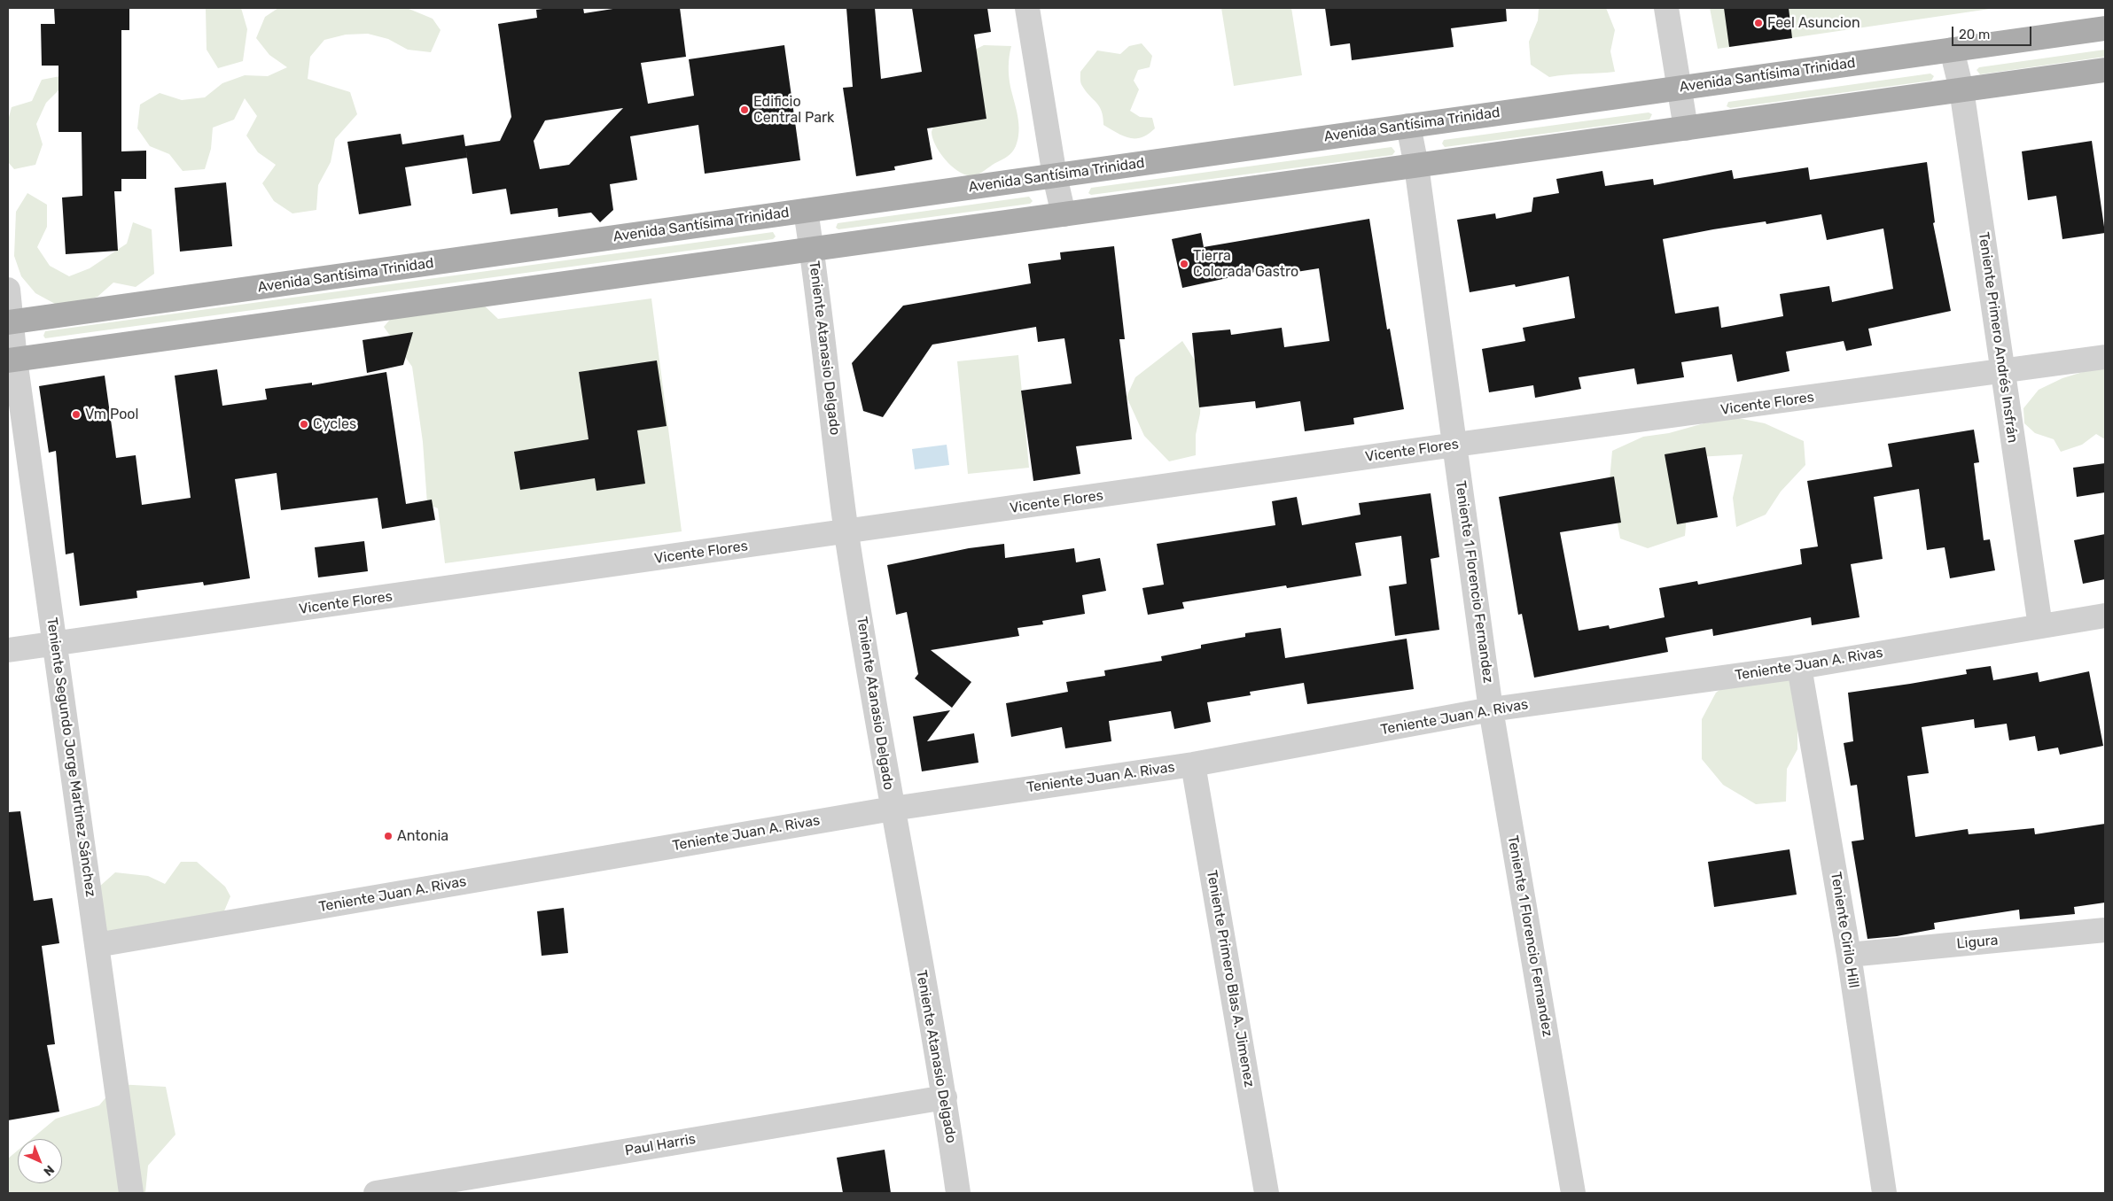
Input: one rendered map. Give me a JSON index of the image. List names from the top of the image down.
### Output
{
  "streets": {
    "main road": ["Avenida Santísima Trinidad"],
    "street": [
      "Teniente Primero Andrés Insfrán",
      "Teniente Atanasio Delgado",
      "Vicente Flores",
      "Teniente 1 Florencio Fernandez",
      "Teniente Juan A. Rivas",
      "Teniente Segundo Jorge Martinez Sánchez",
      "Teniente Cirilo Hill",
      "Ligura",
      "Teniente Primero Blas A. Jimenez",
      "Paul Harris"
    ]
  },
  "crossings": [
    ["Avenida Santísima Trinidad", "Teniente Primero Andrés Insfrán"],
    ["Avenida Santísima Trinidad", "Teniente Atanasio Delgado"],
    ["Avenida Santísima Trinidad", "Teniente 1 Florencio Fernandez"],
    ["Avenida Santísima Trinidad", "Teniente Segundo Jorge Martinez Sánchez"],
    ["Teniente Primero Andrés Insfrán", "Vicente Flores"],
    ["Teniente Primero Andrés Insfrán", "Teniente Juan A. Rivas"],
    ["Teniente Atanasio Delgado", "Vicente Flores"],
    ["Teniente Atanasio Delgado", "Teniente Juan A. Rivas"],
    ["Teniente Atanasio Delgado", "Paul Harris"],
    ["Vicente Flores", "Teniente 1 Florencio Fernandez"],
    ["Vicente Flores", "Teniente Segundo Jorge Martinez Sánchez"],
    ["Teniente 1 Florencio Fernandez", "Teniente Juan A. Rivas"],
    ["Teniente Juan A. Rivas", "Teniente Segundo Jorge Martinez Sánchez"],
    ["Teniente Juan A. Rivas", "Teniente Cirilo Hill"],
    ["Teniente Juan A. Rivas", "Teniente Primero Blas A. Jimenez"],
    ["Teniente Cirilo Hill", "Ligura"]
  ],
  "places": [
    "Feel Asuncion",
    "Edificio Central Park",
    "Tierra Colorada Gastro",
    "Vm Pool",
    "Cycles",
    "Antonia"
  ],
  "scale_bar": "20 m",
  "north": "bottom right"
}
